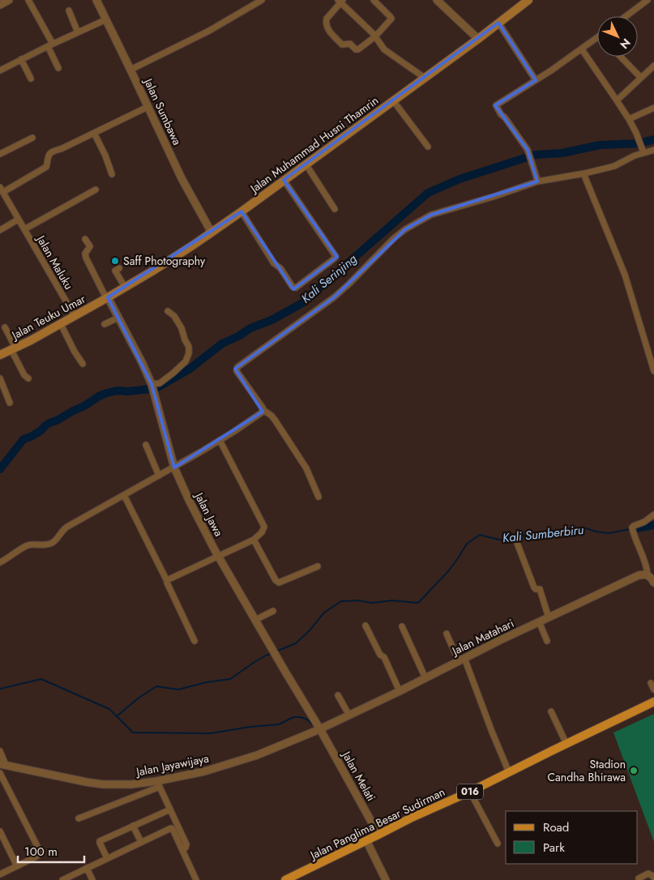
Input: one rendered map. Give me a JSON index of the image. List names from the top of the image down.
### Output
{
  "streets": {
    "main road": [
      "Jalan Muhammad Husni Thamrin",
      "Jalan Teuku Umar",
      "016",
      "Jalan Panglima Besar Sudirman"
    ],
    "street": [
      "Jalan Sumbawa",
      "Jalan Maluku",
      "Jalan Jawa",
      "Jalan Matahari",
      "Jalan Jayawijaya",
      "Jalan Melati"
    ]
  },
  "crossings": [
    ["Jalan Sumbawa", "Jalan Muhammad Husni Thamrin"],
    ["Jalan Muhammad Husni Thamrin", "Jalan Teuku Umar"],
    ["Jalan Muhammad Husni Thamrin", "Jalan Jawa"],
    ["Jalan Maluku", "Jalan Teuku Umar"],
    ["Jalan Teuku Umar", "Jalan Jawa"],
    ["Jalan Jawa", "Jalan Matahari"],
    ["Jalan Jawa", "Jalan Jayawijaya"],
    ["Jalan Jawa", "Jalan Melati"],
    ["Jalan Matahari", "Jalan Jayawijaya"],
    ["Jalan Matahari", "Jalan Melati"],
    ["Jalan Jayawijaya", "Jalan Melati"],
    ["Jalan Melati", "Jalan Panglima Besar Sudirman"]
  ],
  "water": ["Kali Serinjing", "Kali Sumberbiru"],
  "places": ["Saff Photography", "Stadion Candha Bhirawa"],
  "legend": ["Road", "Park"],
  "scale_bar": "100 m",
  "north": "bottom right"
}
